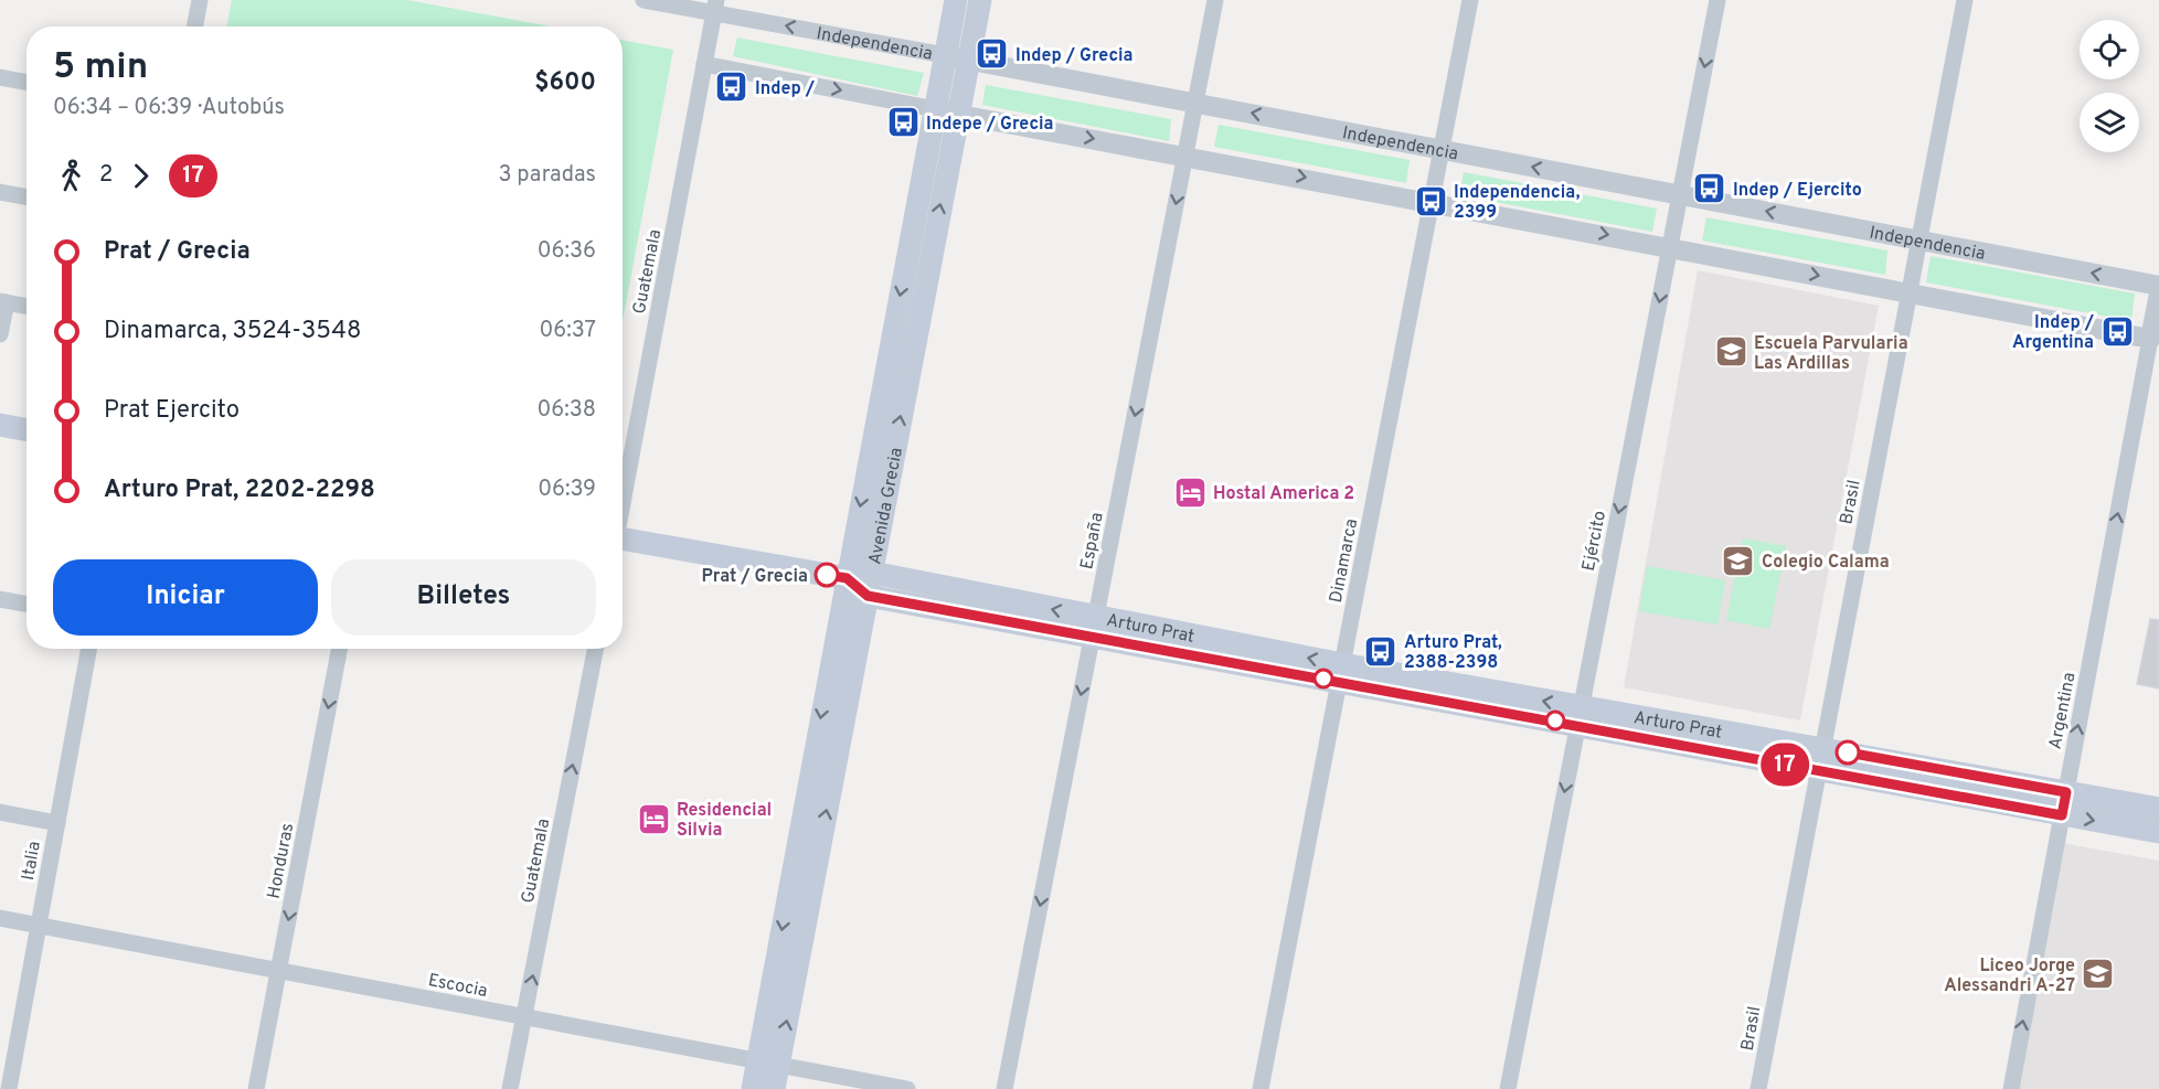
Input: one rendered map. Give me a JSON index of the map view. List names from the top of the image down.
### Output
{
  "streets": {
    "main road": ["Avenida Grecia", "Arturo Prat"],
    "street": [
      "Independencia",
      "Guatemala",
      "Brasil",
      "España",
      "Ejército",
      "Dinamarca",
      "Argentina",
      "Italia",
      "Honduras",
      "Escocia"
    ]
  },
  "crossings": [
    ["Independencia", "Guatemala"],
    ["Independencia", "Brasil"],
    ["Independencia", "Avenida Grecia"],
    ["Independencia", "España"],
    ["Independencia", "Ejército"],
    ["Independencia", "Dinamarca"],
    ["Guatemala", "Escocia"],
    ["Brasil", "Arturo Prat"],
    ["Avenida Grecia", "Arturo Prat"],
    ["Avenida Grecia", "Escocia"],
    ["España", "Arturo Prat"],
    ["Ejército", "Arturo Prat"],
    ["Dinamarca", "Arturo Prat"],
    ["Arturo Prat", "Argentina"],
    ["Italia", "Escocia"],
    ["Honduras", "Escocia"]
  ],
  "one_way": [
    "Guatemala",
    "España",
    "Ejército",
    "Argentina",
    "Honduras"
  ],
  "places": {
    "bus stop": [
      "Indep / Grecia",
      "Indep /",
      "Indepe / Grecia",
      "Indep / Ejercito",
      "Independencia, 2399",
      "Indep / Argentina",
      "Arturo Prat, 2388-2398"
    ],
    "school or university": ["Escuela Parvularia Las Ardillas", "Colegio Calama", "Liceo Jorge Alessandri A-27"],
    "hotel": ["Hostal America 2", "Residencial Silvia"],
    "other": ["Prat / Grecia"]
  },
  "lines": ["bus line 17"],
  "page": {
    "on_map": "17",
    "heading": ["5 min", "06:34 – 06:39 · Autobús", "$600"],
    "legs": ["2", "17", "3 paradas"],
    "list": [
      {
        "name": "Prat / Grecia",
        "value": "06:36"
      },
      {
        "name": "Dinamarca, 3524-3548",
        "value": "06:37"
      },
      {
        "name": "Prat Ejercito",
        "value": "06:38"
      },
      {
        "name": "Arturo Prat, 2202-2298",
        "value": "06:39"
      }
    ],
    "buttons": ["Iniciar", "Billetes"]
  }
}
